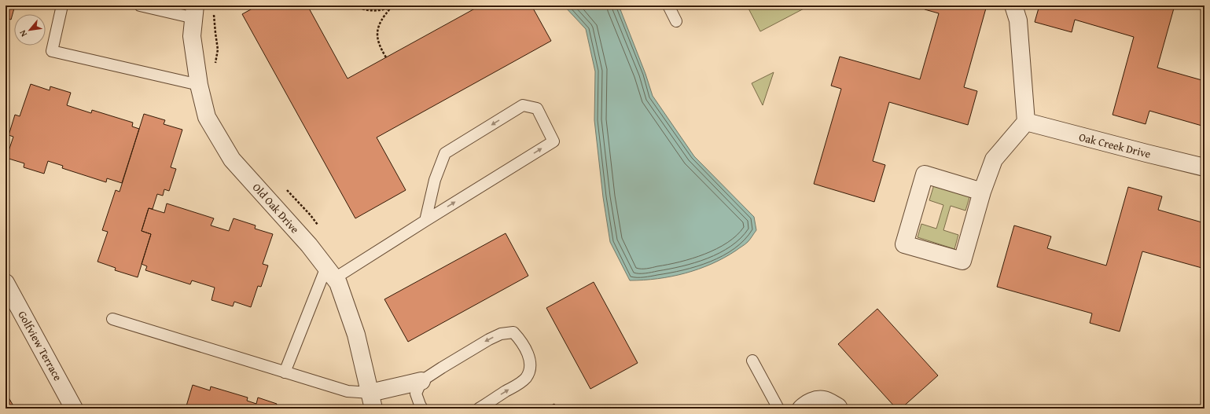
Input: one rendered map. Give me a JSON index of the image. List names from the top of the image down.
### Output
{
  "streets": {
    "street": ["Oak Creek Drive", "Old Oak Drive", "Golfview Terrace"]
  },
  "north": "bottom left"
}
